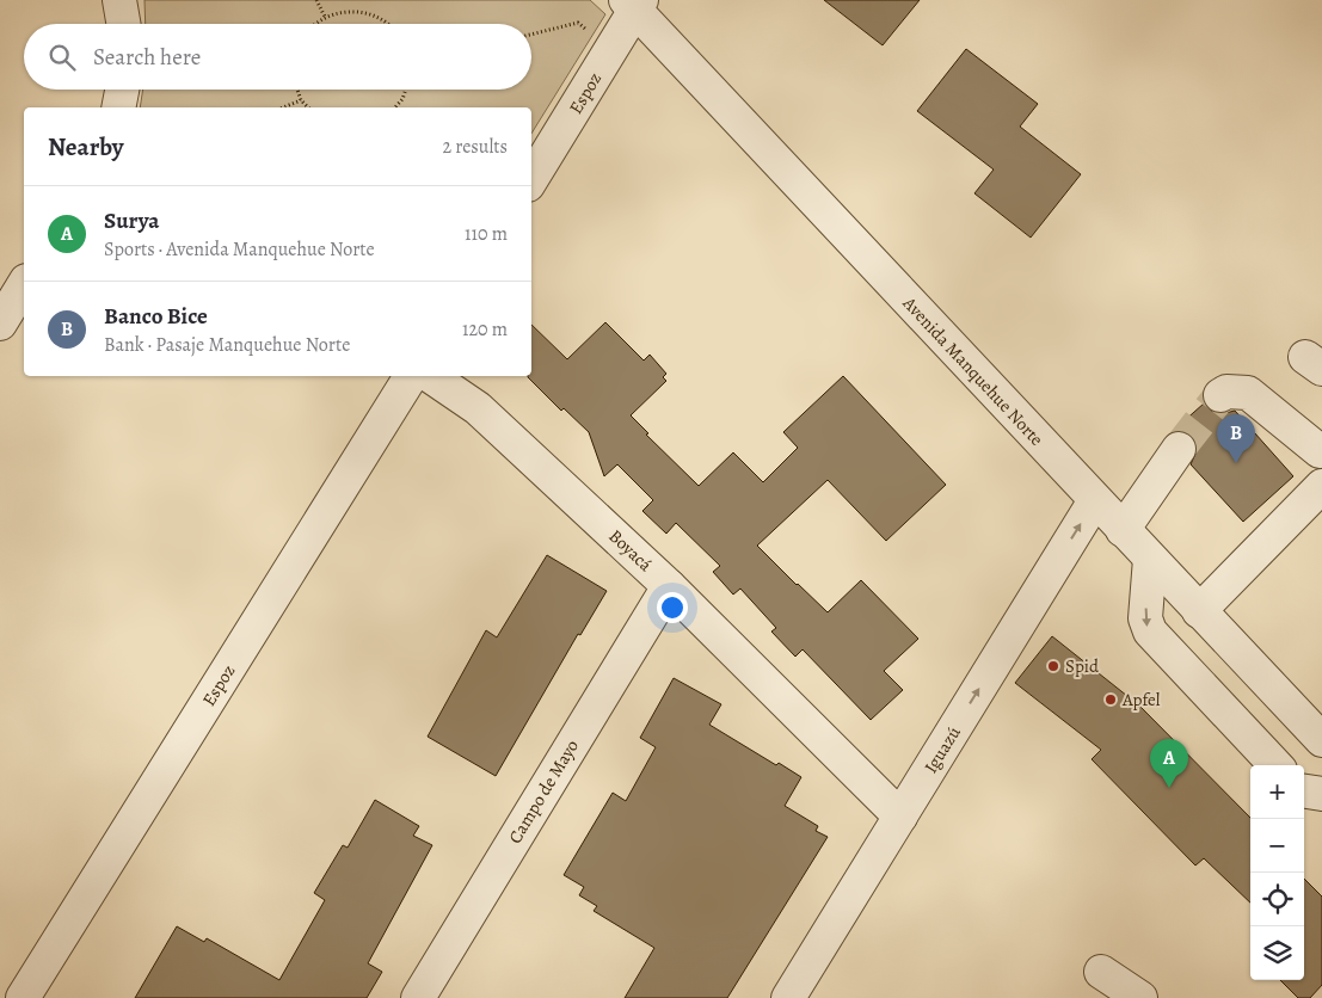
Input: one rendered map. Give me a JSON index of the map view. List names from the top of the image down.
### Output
{
  "streets": {
    "street": [
      "Espoz",
      "Avenida Manquehue Norte",
      "Boyacá",
      "Iguazú",
      "Campo de Mayo"
    ]
  },
  "crossings": [
    ["Espoz", "Avenida Manquehue Norte"],
    ["Avenida Manquehue Norte", "Iguazú"],
    ["Boyacá", "Iguazú"],
    ["Boyacá", "Campo de Mayo"]
  ],
  "one_way": ["Iguazú"],
  "places": ["Spid", "Apfel"],
  "page": {
    "search": "Search here",
    "heading": ["Nearby", "2 results"],
    "list": [
      {
        "mark": "A",
        "name": "Surya",
        "note": "Sports · Avenida Manquehue Norte",
        "value": "110 m"
      },
      {
        "mark": "B",
        "name": "Banco Bice",
        "note": "Bank · Pasaje Manquehue Norte",
        "value": "120 m"
      }
    ],
    "pins": ["B", "A"],
    "map_buttons": ["+", "−"]
  }
}
